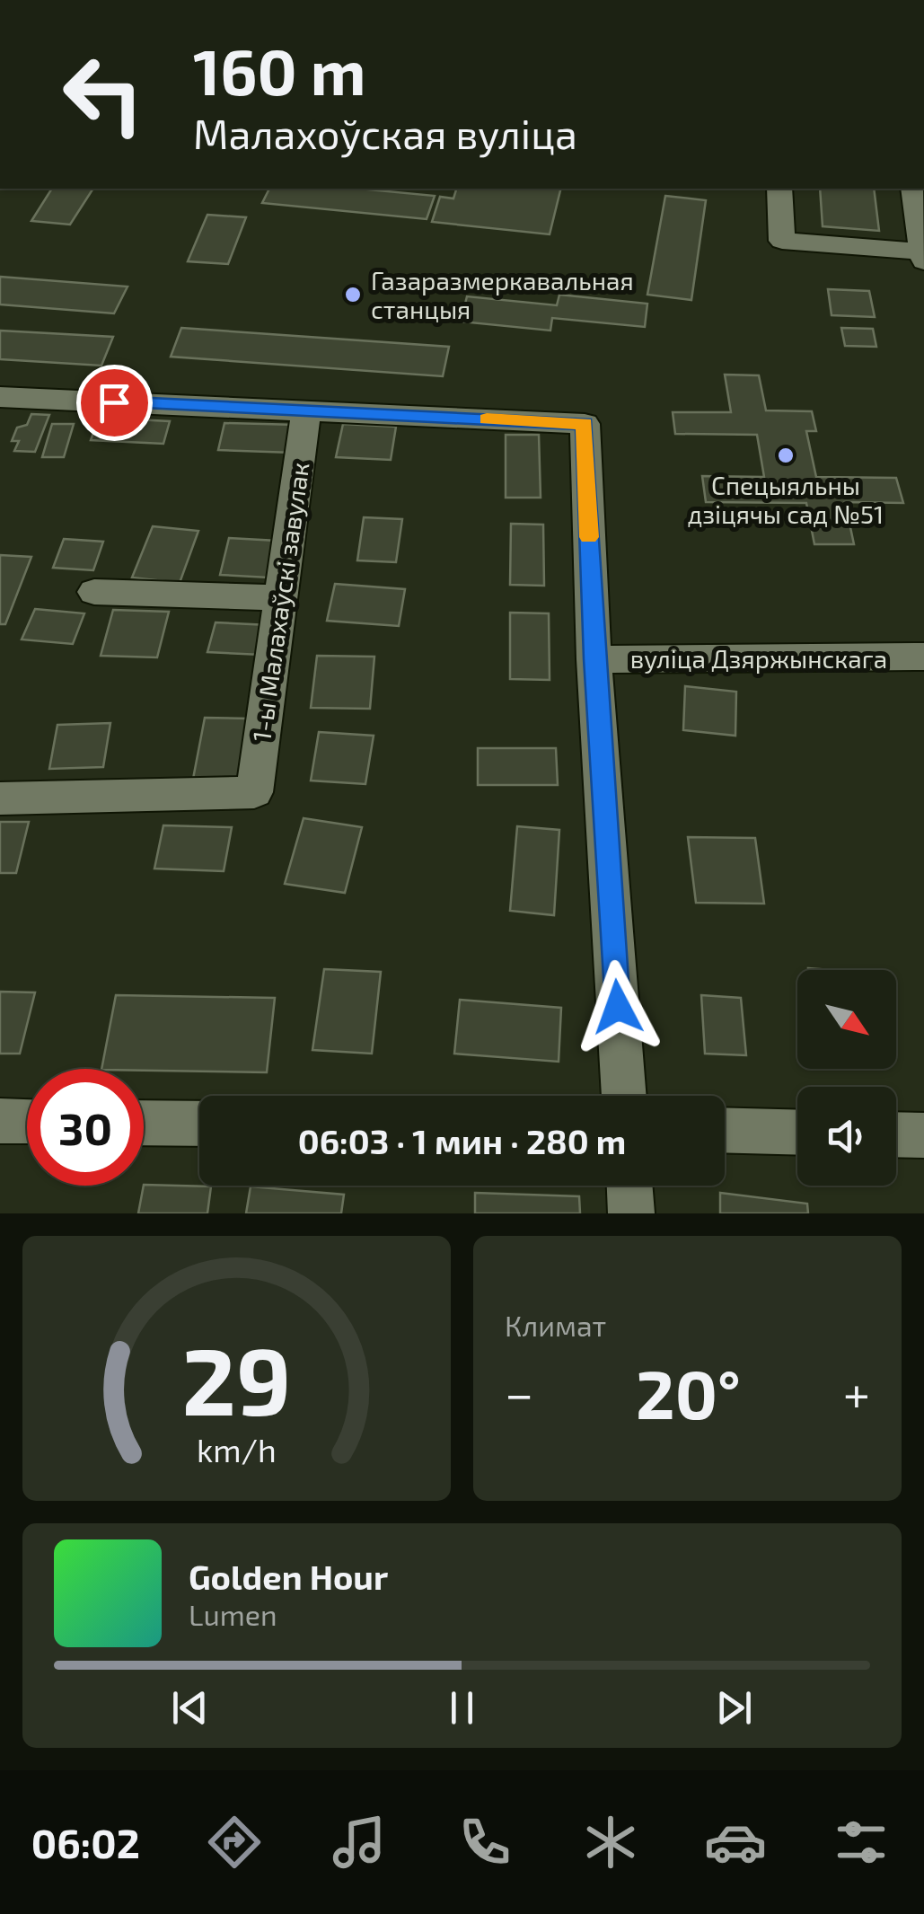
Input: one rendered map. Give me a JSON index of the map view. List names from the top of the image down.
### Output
{
  "streets": {
    "street": ["1-ы Малахаўскі завулак", "вуліца Дзяржынскага"]
  },
  "places": ["Газаразмеркавальная станцыя", "Спецыяльны дзіцячы сад №51"],
  "north": "bottom right",
  "page": {
    "turn": ["160 m", "Малахоўская вуліца"],
    "limit": "30",
    "trip": "06:03 · 1 мин · 280 m",
    "tile": "Климат",
    "heat": ["−", "20°", "+"],
    "song": ["Golden Hour", "Lumen"],
    "tabs": "06:02",
    "gauge": ["29", "km/h"]
  }
}
